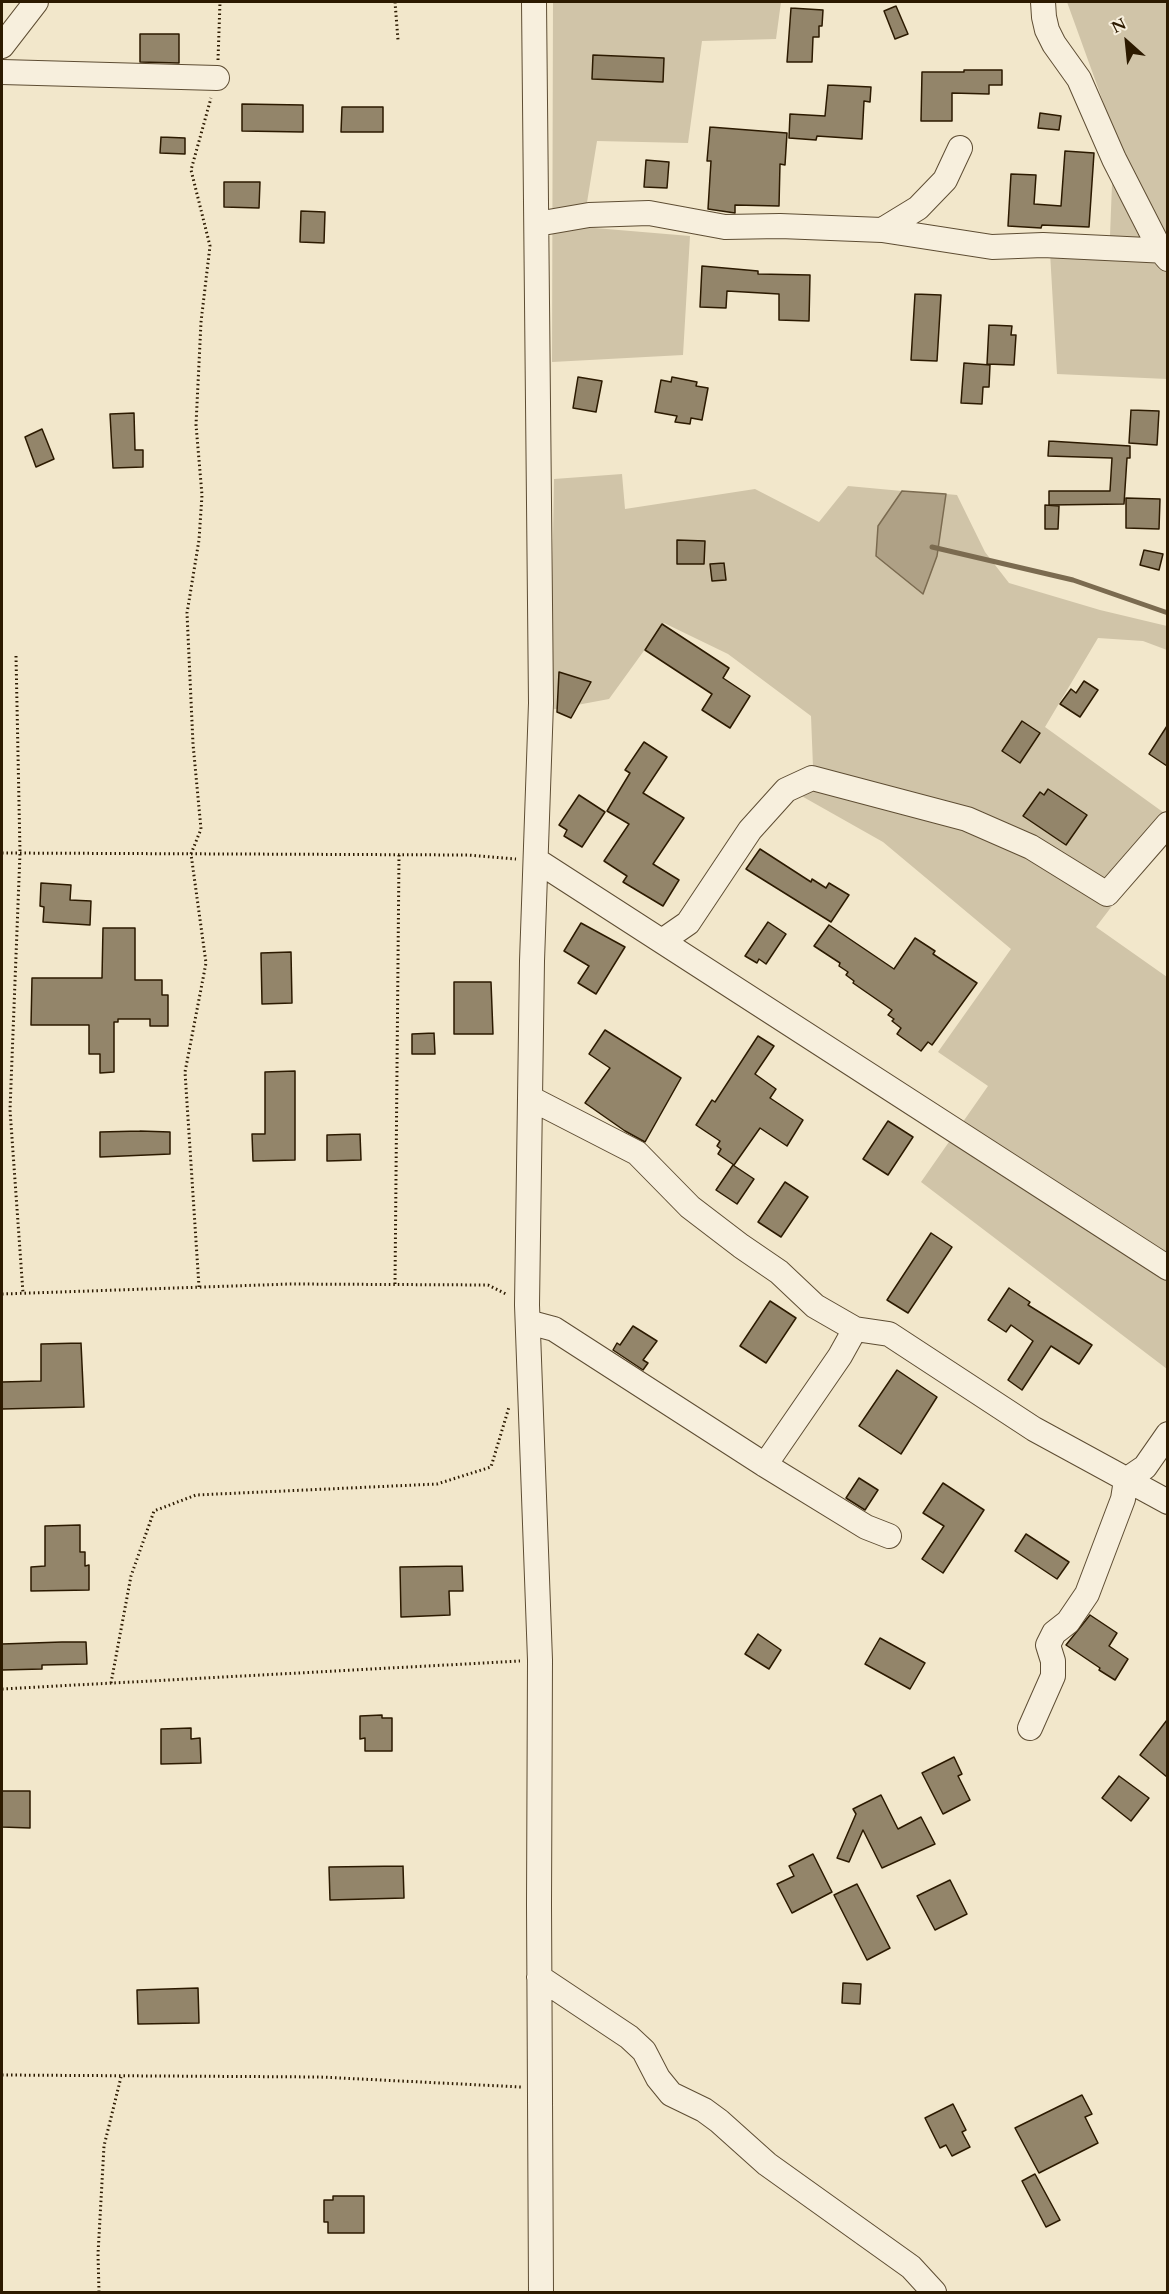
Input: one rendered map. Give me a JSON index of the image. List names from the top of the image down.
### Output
{
  "north": "top left"
}
